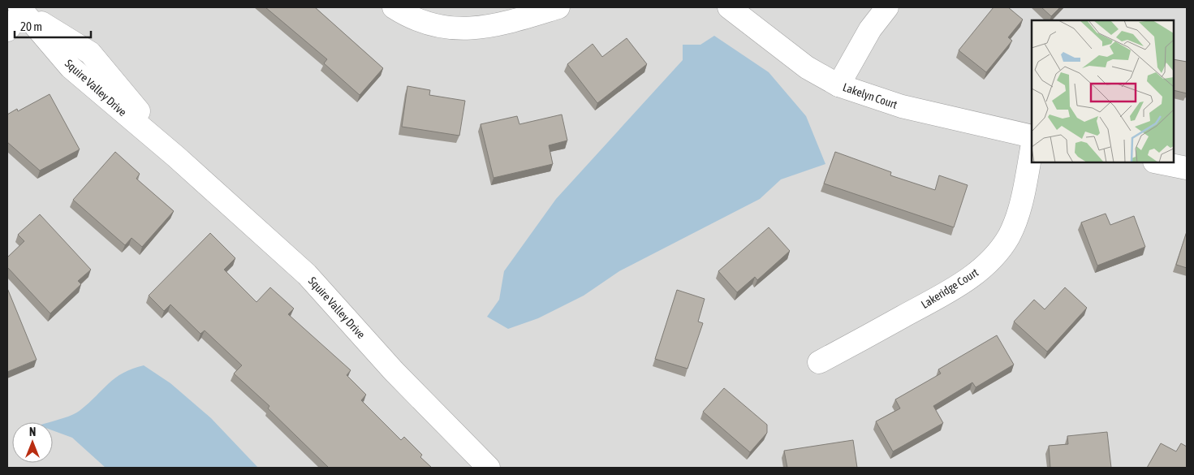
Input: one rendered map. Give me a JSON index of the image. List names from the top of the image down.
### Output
{
  "streets": {
    "street": ["Squire Valley Drive", "Lakelyn Court", "Lakeridge Court"]
  },
  "scale_bar": "20 m",
  "north": "top"
}
